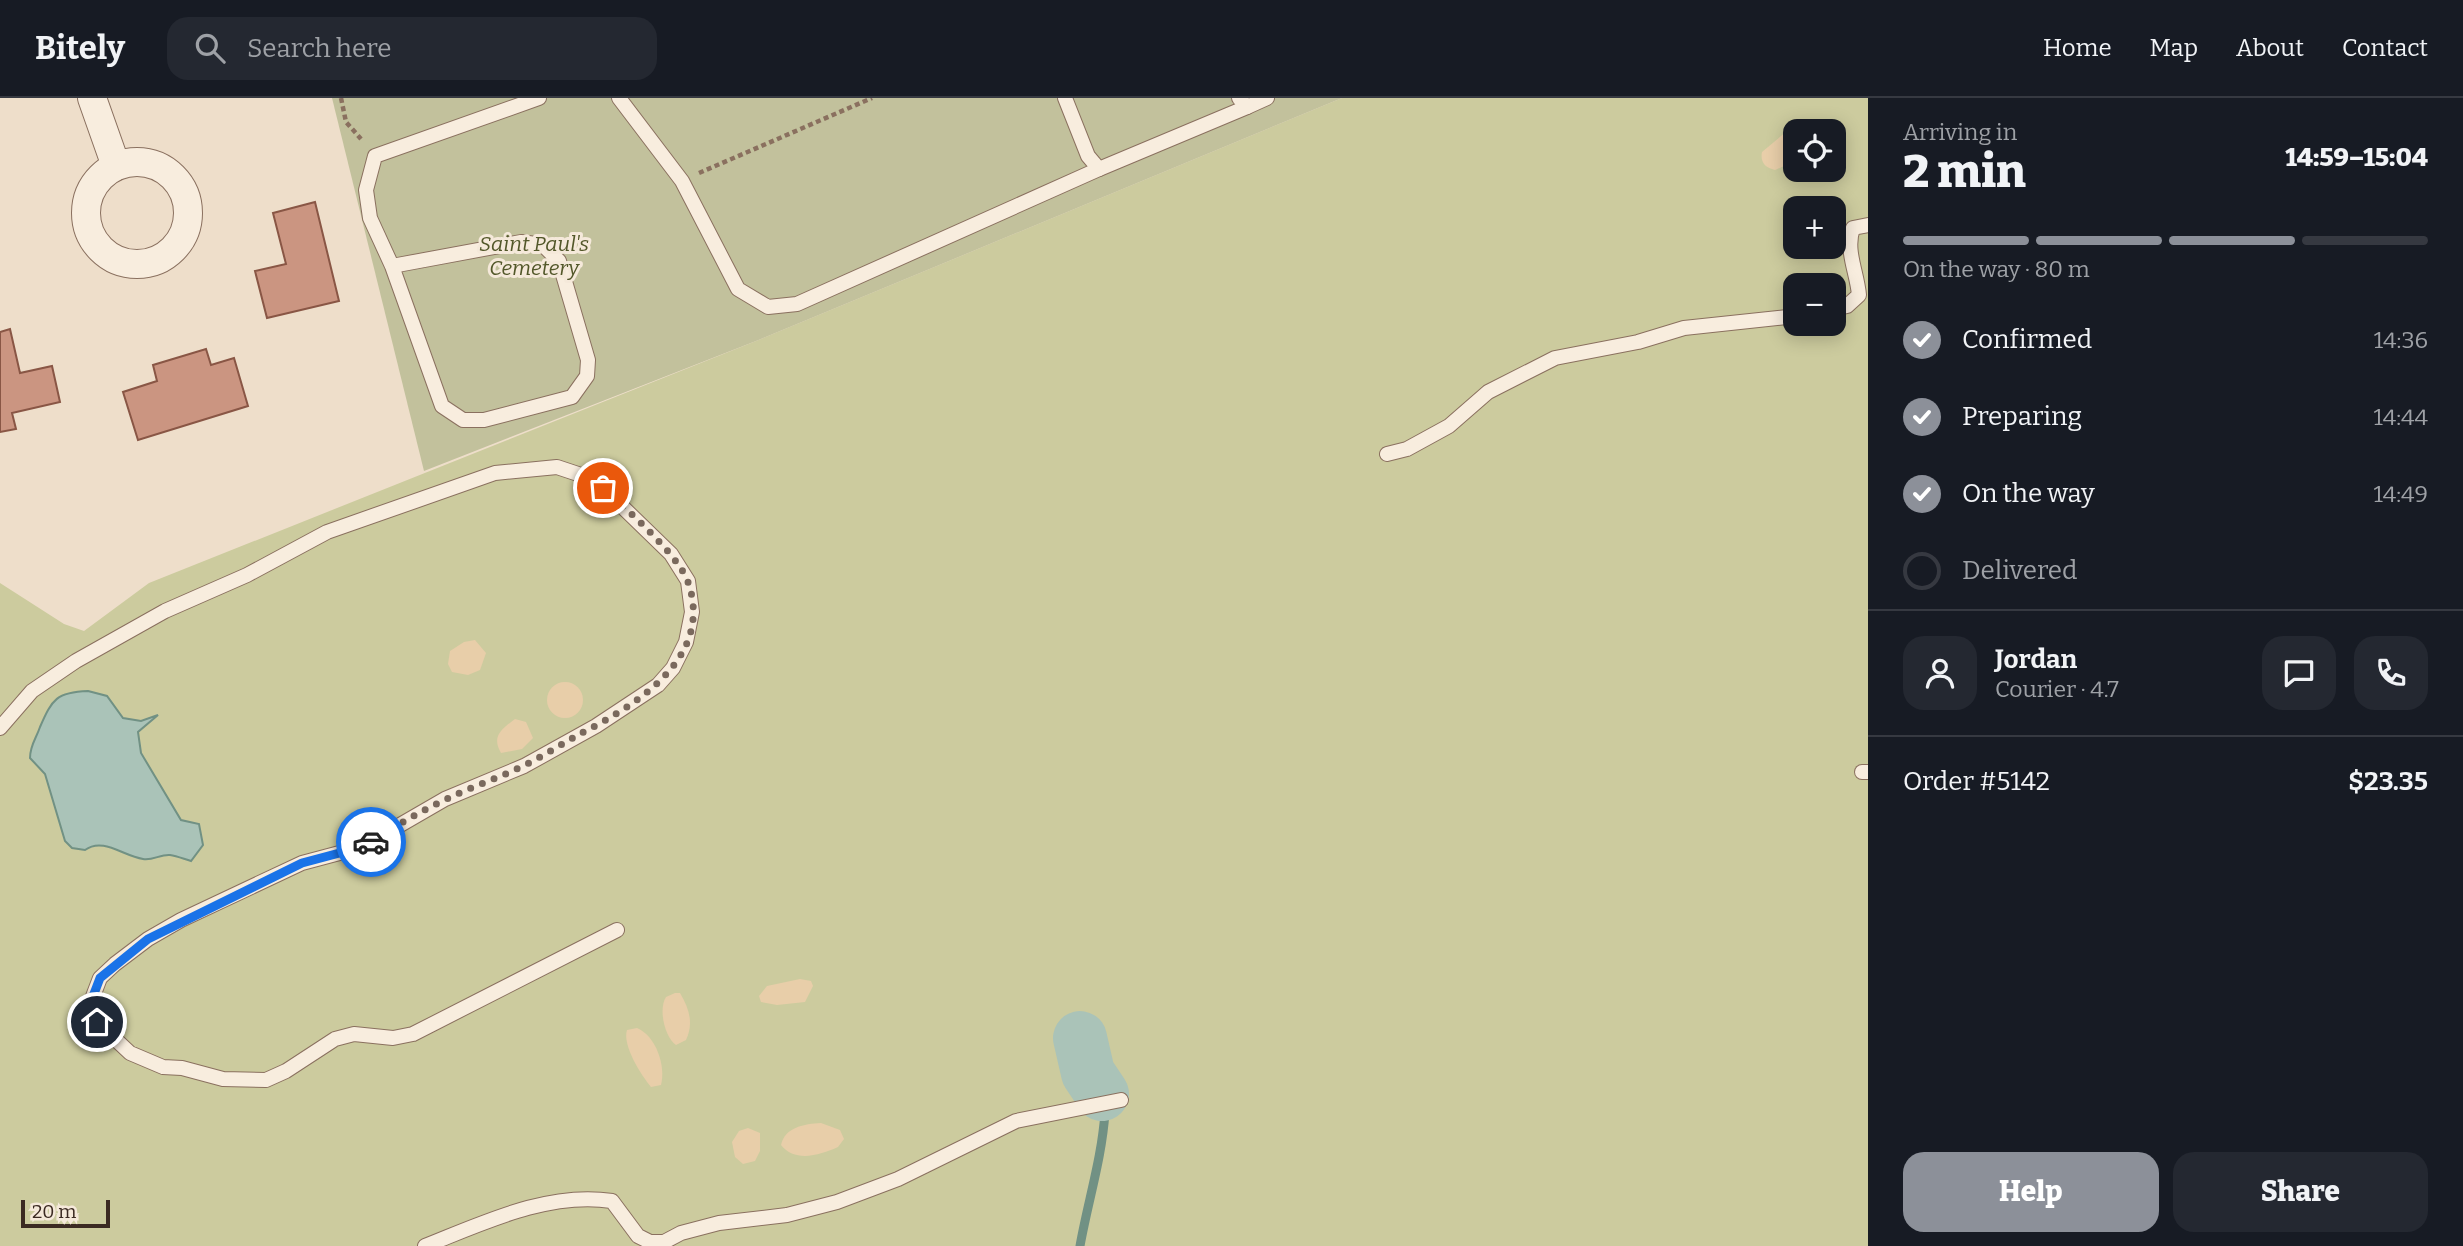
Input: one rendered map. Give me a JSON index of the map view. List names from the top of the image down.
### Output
{
  "parks": ["Saint Paul's Cemetery"],
  "scale_bar": "20 m",
  "page": {
    "header": "Bitely",
    "search": "Search here",
    "nav": [
      "Home",
      "Map",
      "About",
      "Contact"
    ],
    "heading": ["2 min", "Arriving in", "14:59–15:04"],
    "panel": [
      "Jordan",
      "Courier · 4.7",
      "Order #5142",
      "$23.35"
    ],
    "map_buttons": ["+", "−"],
    "bar": "On the way · 80 m",
    "list": [
      ["Confirmed", "14:36"],
      ["Preparing", "14:44"],
      ["On the way", "14:49"],
      "Delivered"
    ],
    "buttons": ["Help", "Share"],
    "scale": "20 m"
  }
}
